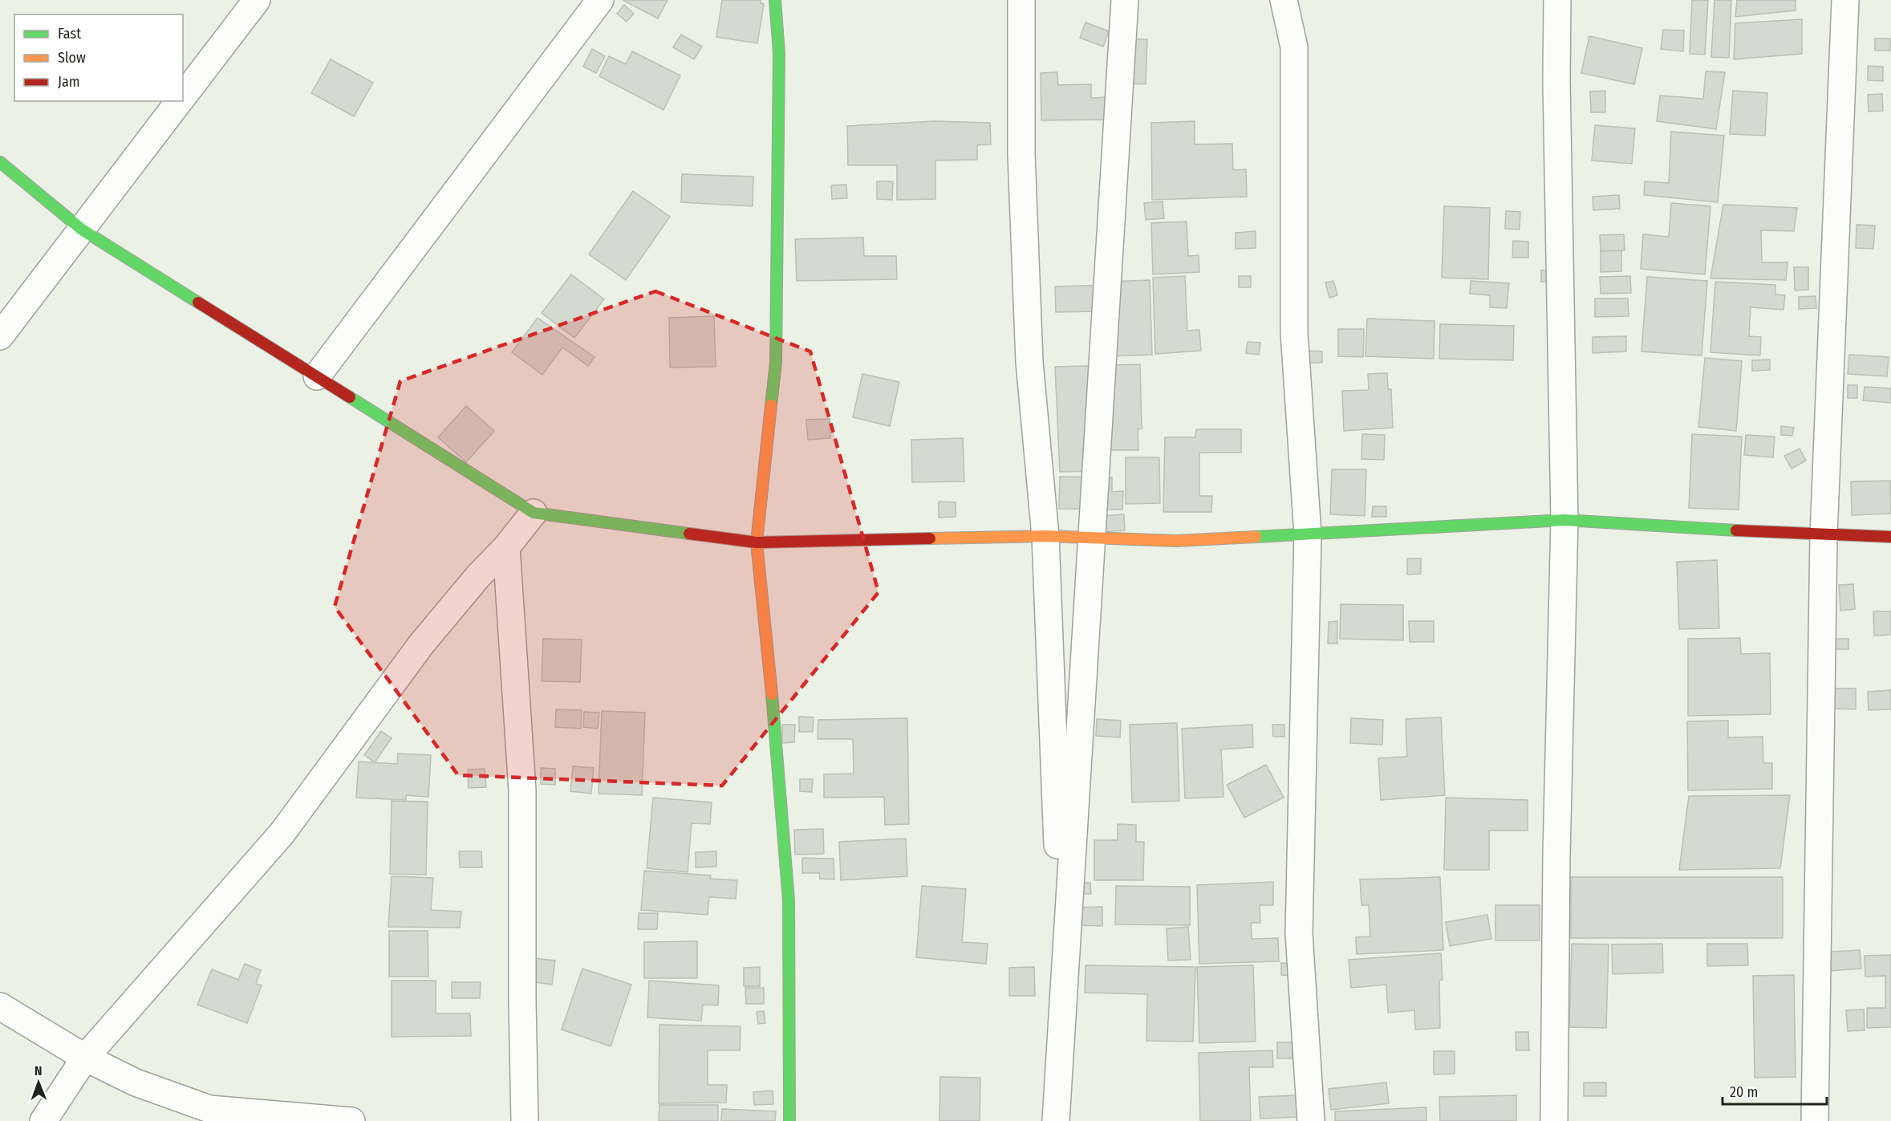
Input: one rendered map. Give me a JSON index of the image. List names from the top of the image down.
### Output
{
  "legend": ["Fast", "Slow", "Jam"],
  "scale_bar": "20 m",
  "north": "top"
}
